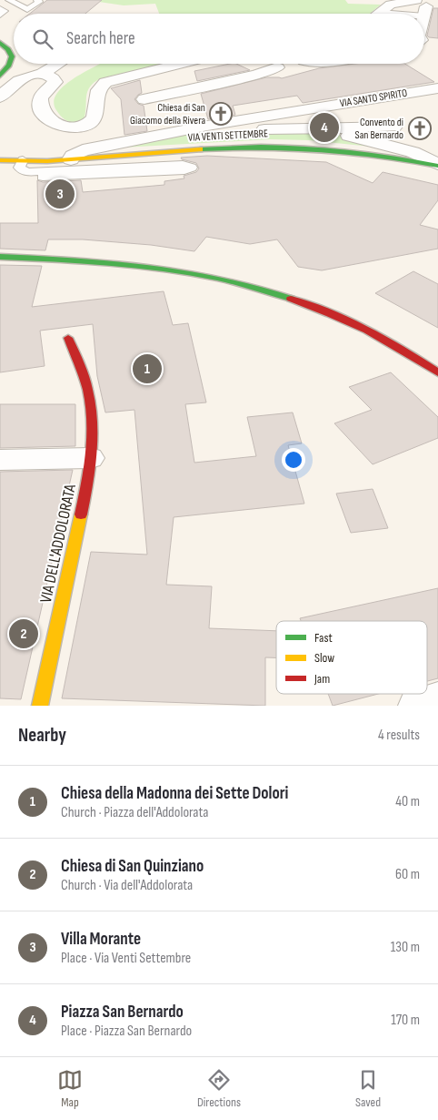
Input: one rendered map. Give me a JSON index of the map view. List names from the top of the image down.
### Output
{
  "streets": {
    "street": ["VIA SANTO SPIRITO", "VIA VENTI SETTEMBRE", "VIA DELL'ADDOLORATA"]
  },
  "crossings": [
    ["VIA SANTO SPIRITO", "VIA VENTI SETTEMBRE"]
  ],
  "places": {
    "church": ["Chiesa di San Giacomo della Rivera", "Convento di San Bernardo"]
  },
  "legend": ["Fast", "Slow", "Jam"],
  "page": {
    "search": "Search here",
    "pins": [
      "4",
      "3",
      "1",
      "2"
    ],
    "heading": ["Nearby", "4 results"],
    "list": [
      {
        "mark": "1",
        "name": "Chiesa della Madonna dei Sette Dolori",
        "note": "Church · Piazza dell'Addolorata",
        "value": "40 m"
      },
      {
        "mark": "2",
        "name": "Chiesa di San Quinziano",
        "note": "Church · Via dell'Addolorata",
        "value": "60 m"
      },
      {
        "mark": "3",
        "name": "Villa Morante",
        "note": "Place · Via Venti Settembre",
        "value": "130 m"
      },
      {
        "mark": "4",
        "name": "Piazza San Bernardo",
        "note": "Place · Piazza San Bernardo",
        "value": "170 m"
      }
    ],
    "nav": ["Map", "Directions", "Saved"]
  }
}
